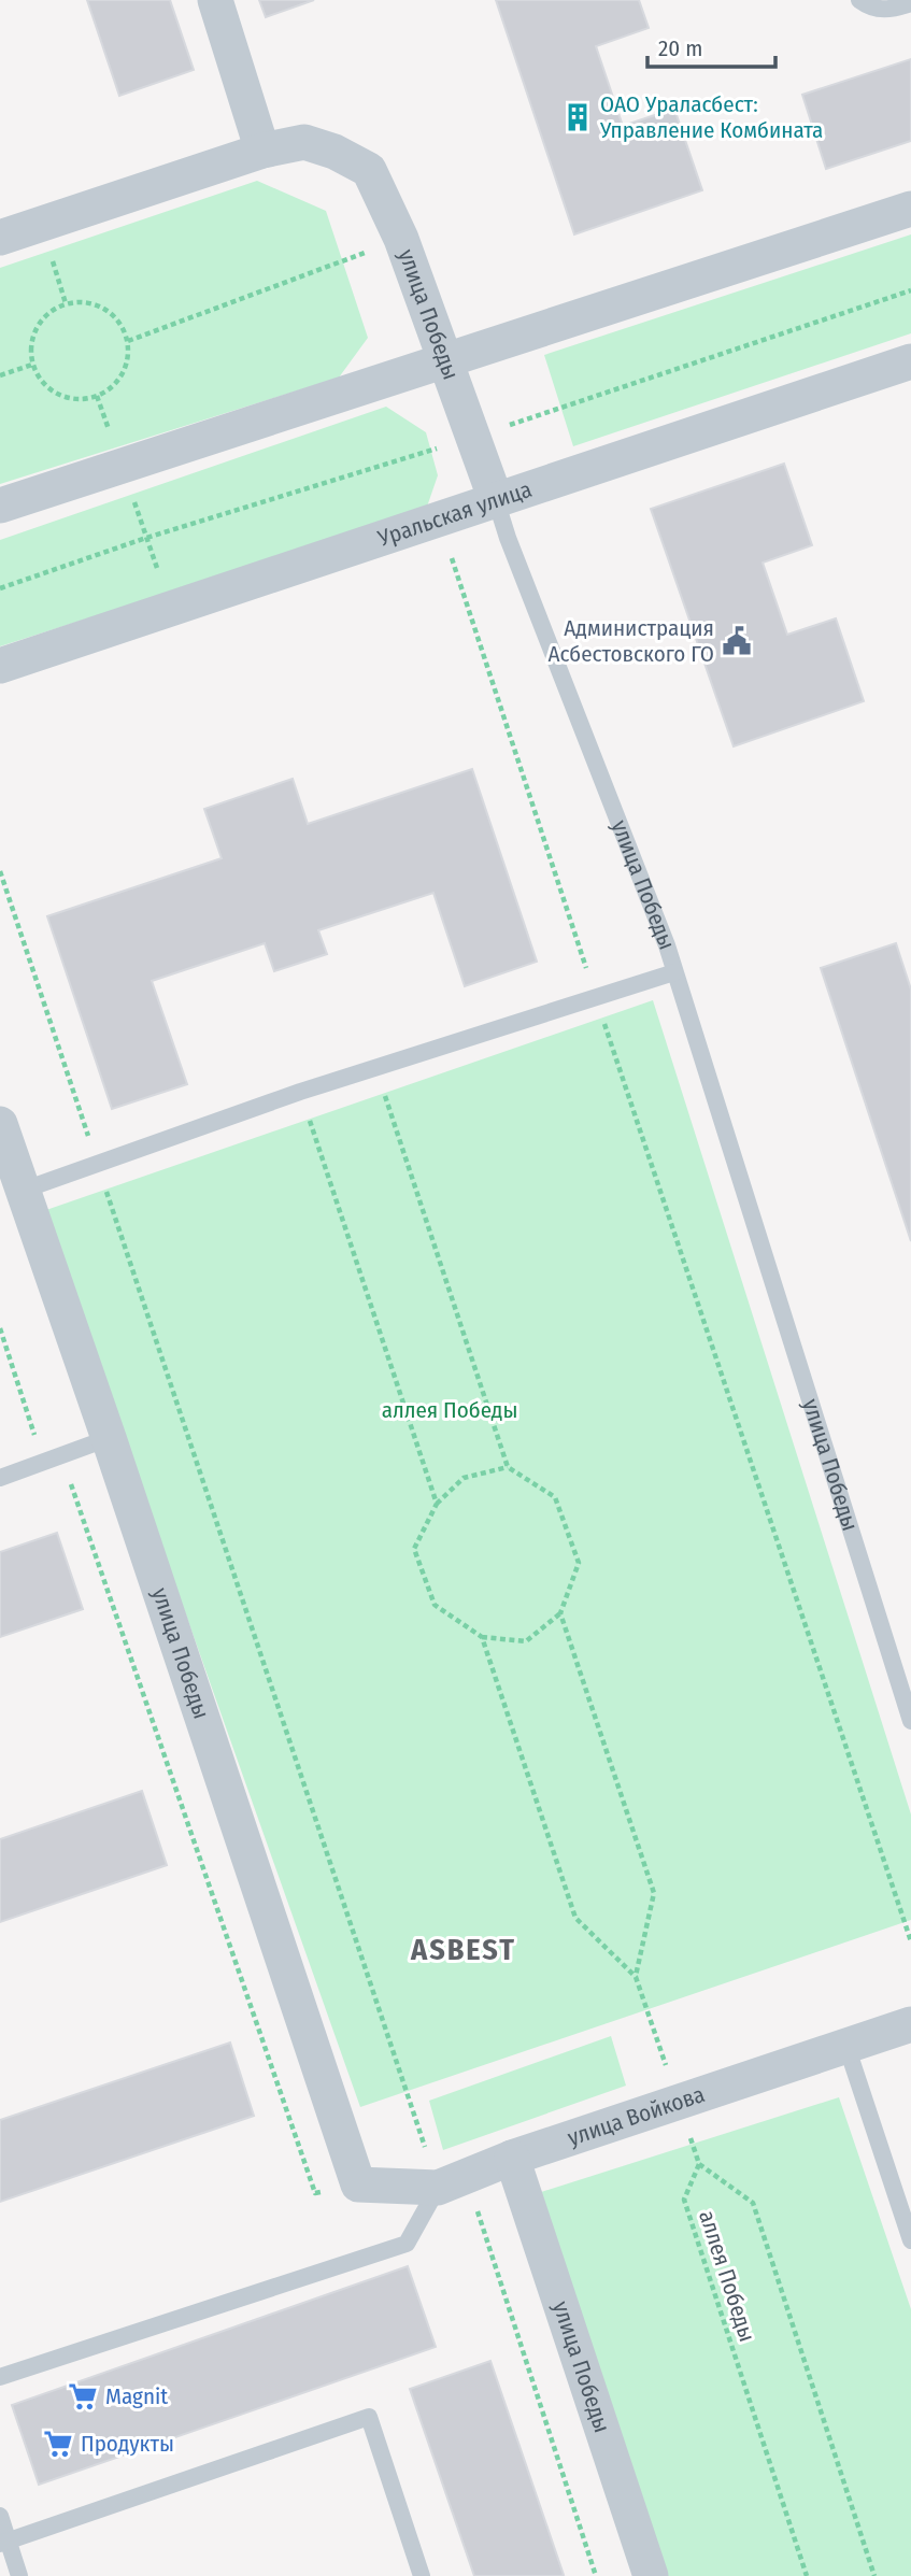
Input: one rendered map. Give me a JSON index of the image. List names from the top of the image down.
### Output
{
  "streets": {
    "street": ["улица Победы", "Уральская улица", "улица Войкова"],
    "path": ["аллея Победы"]
  },
  "crossings": [
    ["улица Победы", "Уральская улица"],
    ["улица Победы", "улица Войкова"]
  ],
  "districts": ["ASBEST"],
  "parks": ["аллея Победы"],
  "places": {
    "building": ["ОАО Ураласбест: Управление Комбината"],
    "public building": ["Администрация Асбестовского ГО"],
    "supermarket": ["Magnit", "Продукты"]
  },
  "scale_bar": "20 m"
}
